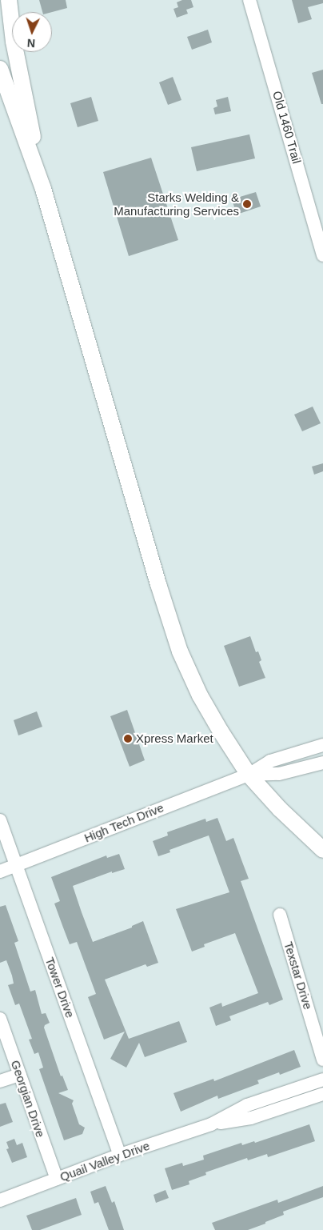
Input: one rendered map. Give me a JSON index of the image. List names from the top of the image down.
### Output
{
  "streets": {
    "street": [
      "Old 1460 Trail",
      "High Tech Drive",
      "Texstar Drive",
      "Tower Drive",
      "Georgian Drive",
      "Quail Valley Drive"
    ]
  },
  "crossings": [
    ["High Tech Drive", "Tower Drive"],
    ["Tower Drive", "Quail Valley Drive"],
    ["Georgian Drive", "Quail Valley Drive"]
  ],
  "places": ["Starks Welding & Manufacturing Services", "Xpress Market"],
  "north": "bottom"
}
